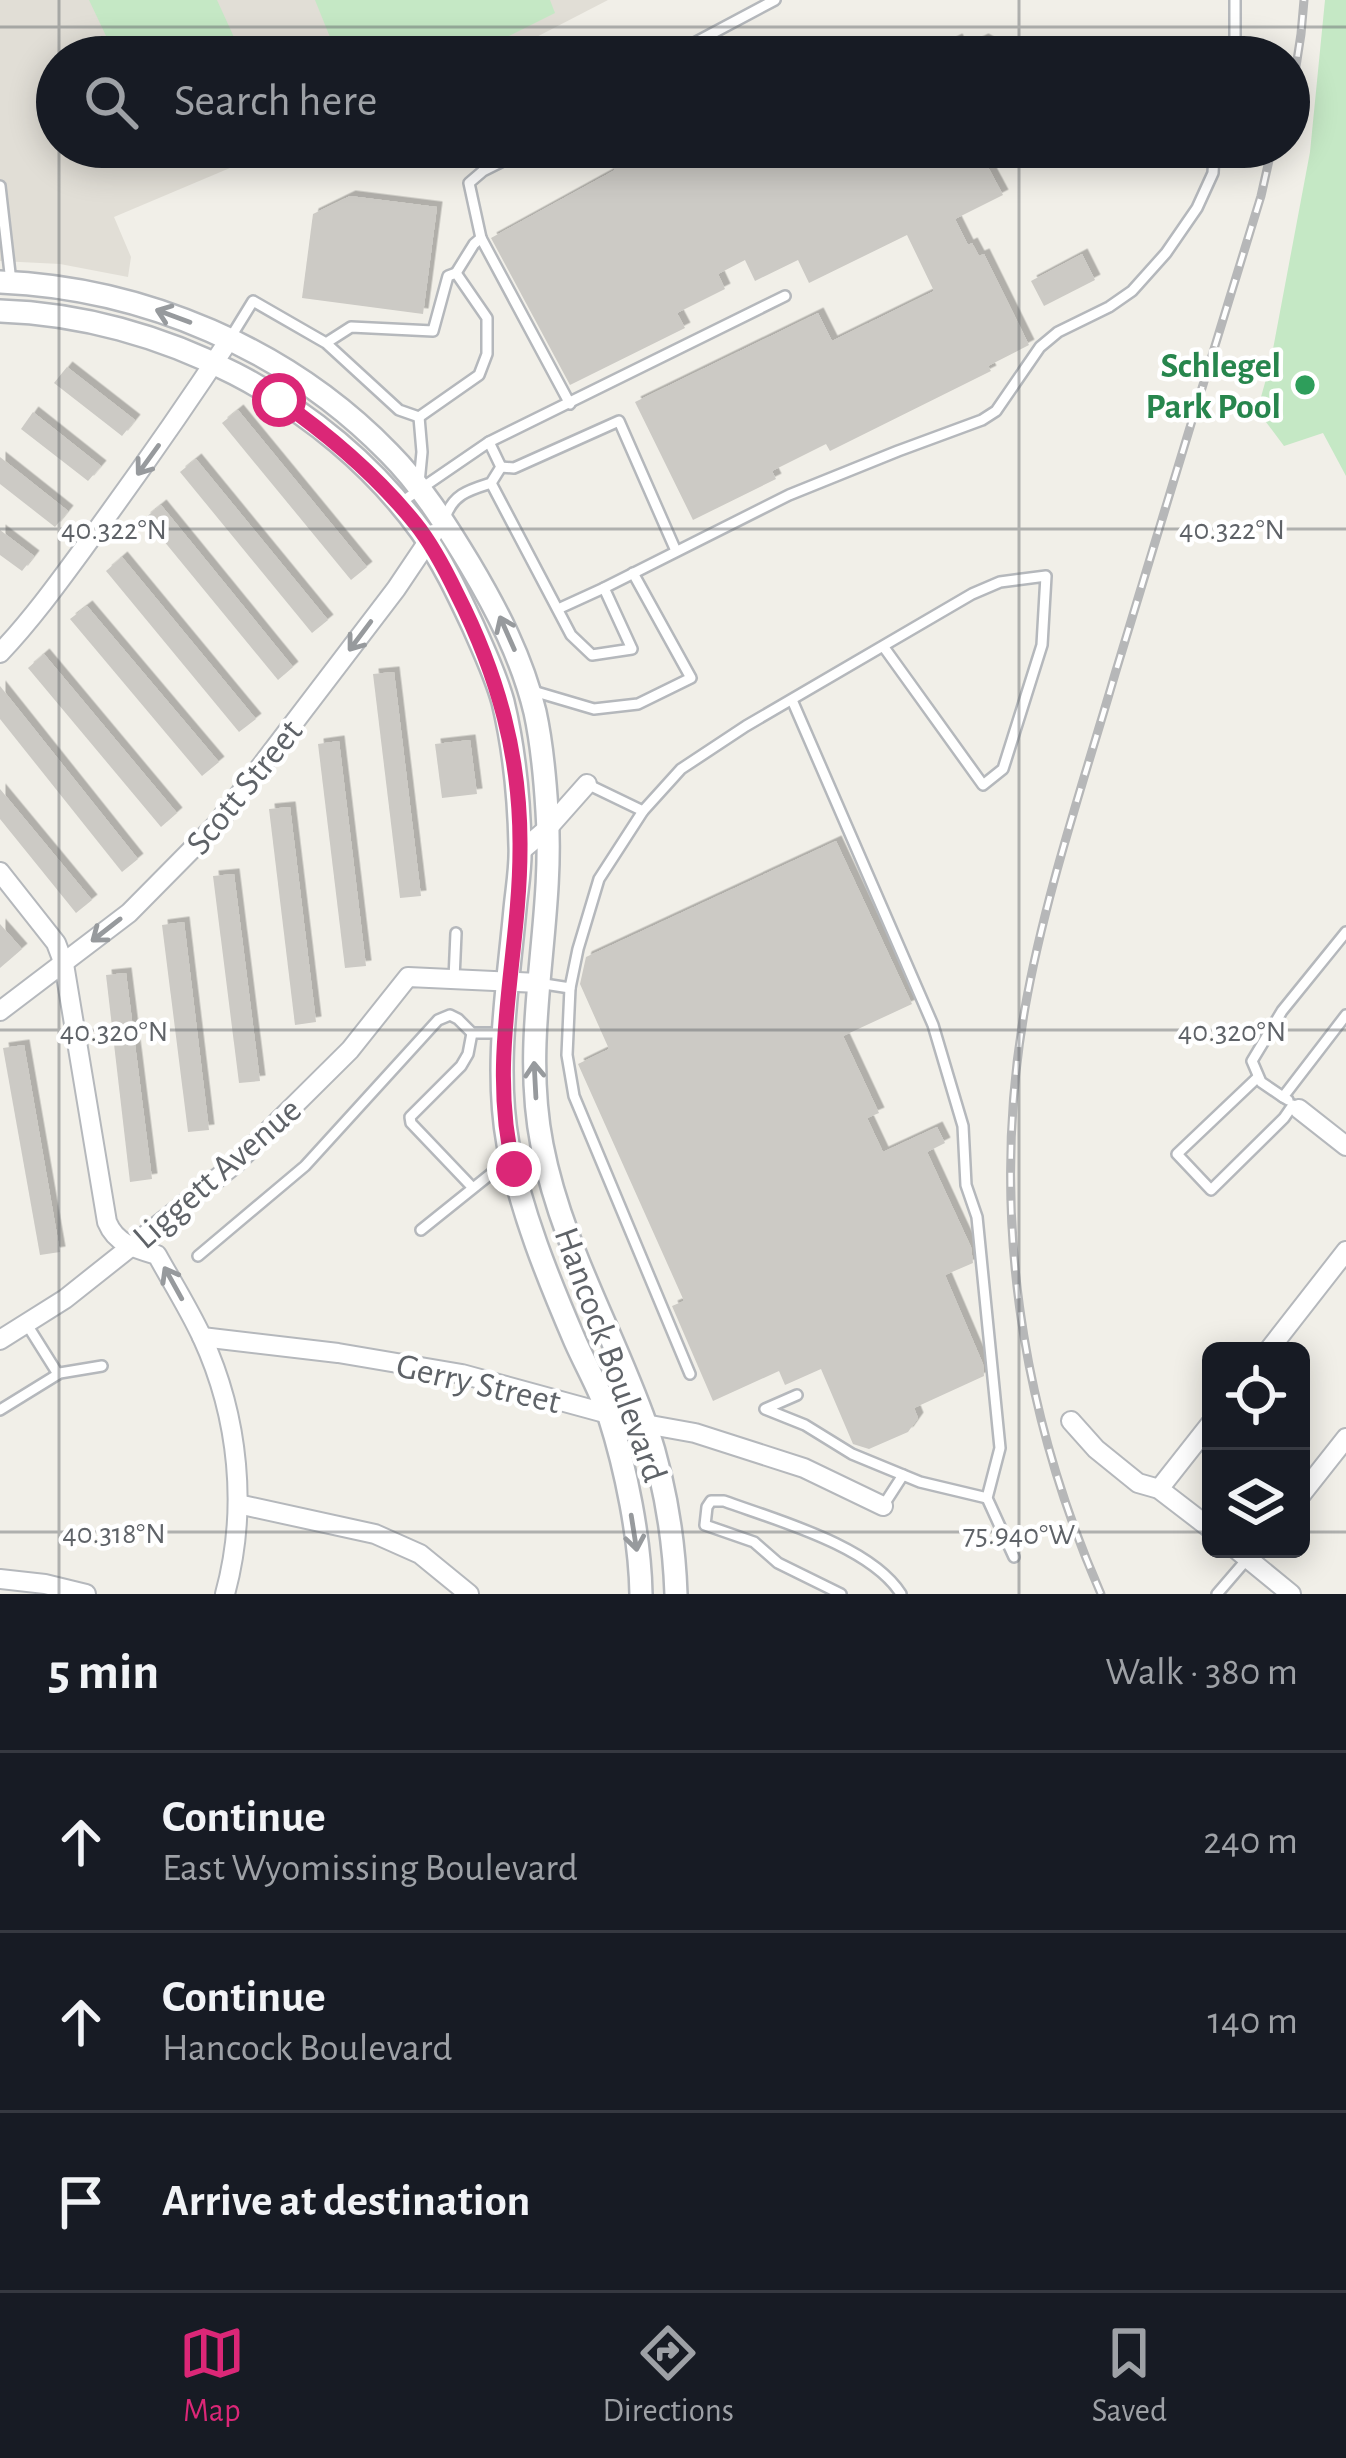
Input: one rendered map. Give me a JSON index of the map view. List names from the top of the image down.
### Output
{
  "streets": {
    "street": [
      "Scott Street",
      "Liggett Avenue",
      "Hancock Boulevard",
      "Gerry Street"
    ]
  },
  "crossings": [
    ["Scott Street", "Hancock Boulevard"],
    ["Hancock Boulevard", "Gerry Street"]
  ],
  "one_way": ["Scott Street"],
  "places": ["Schlegel Park Pool"],
  "page": {
    "search": "Search here",
    "heading": ["5 min", "Walk · 380 m"],
    "list": [
      ["Continue", "East Wyomissing Boulevard", "240 m"],
      ["Continue", "Hancock Boulevard", "140 m"],
      "Arrive at destination"
    ],
    "nav": ["Map", "Directions", "Saved"]
  },
  "coordinates": [
    "40.322°N",
    "40.320°N",
    "40.318°N",
    "75.940°W"
  ]
}
